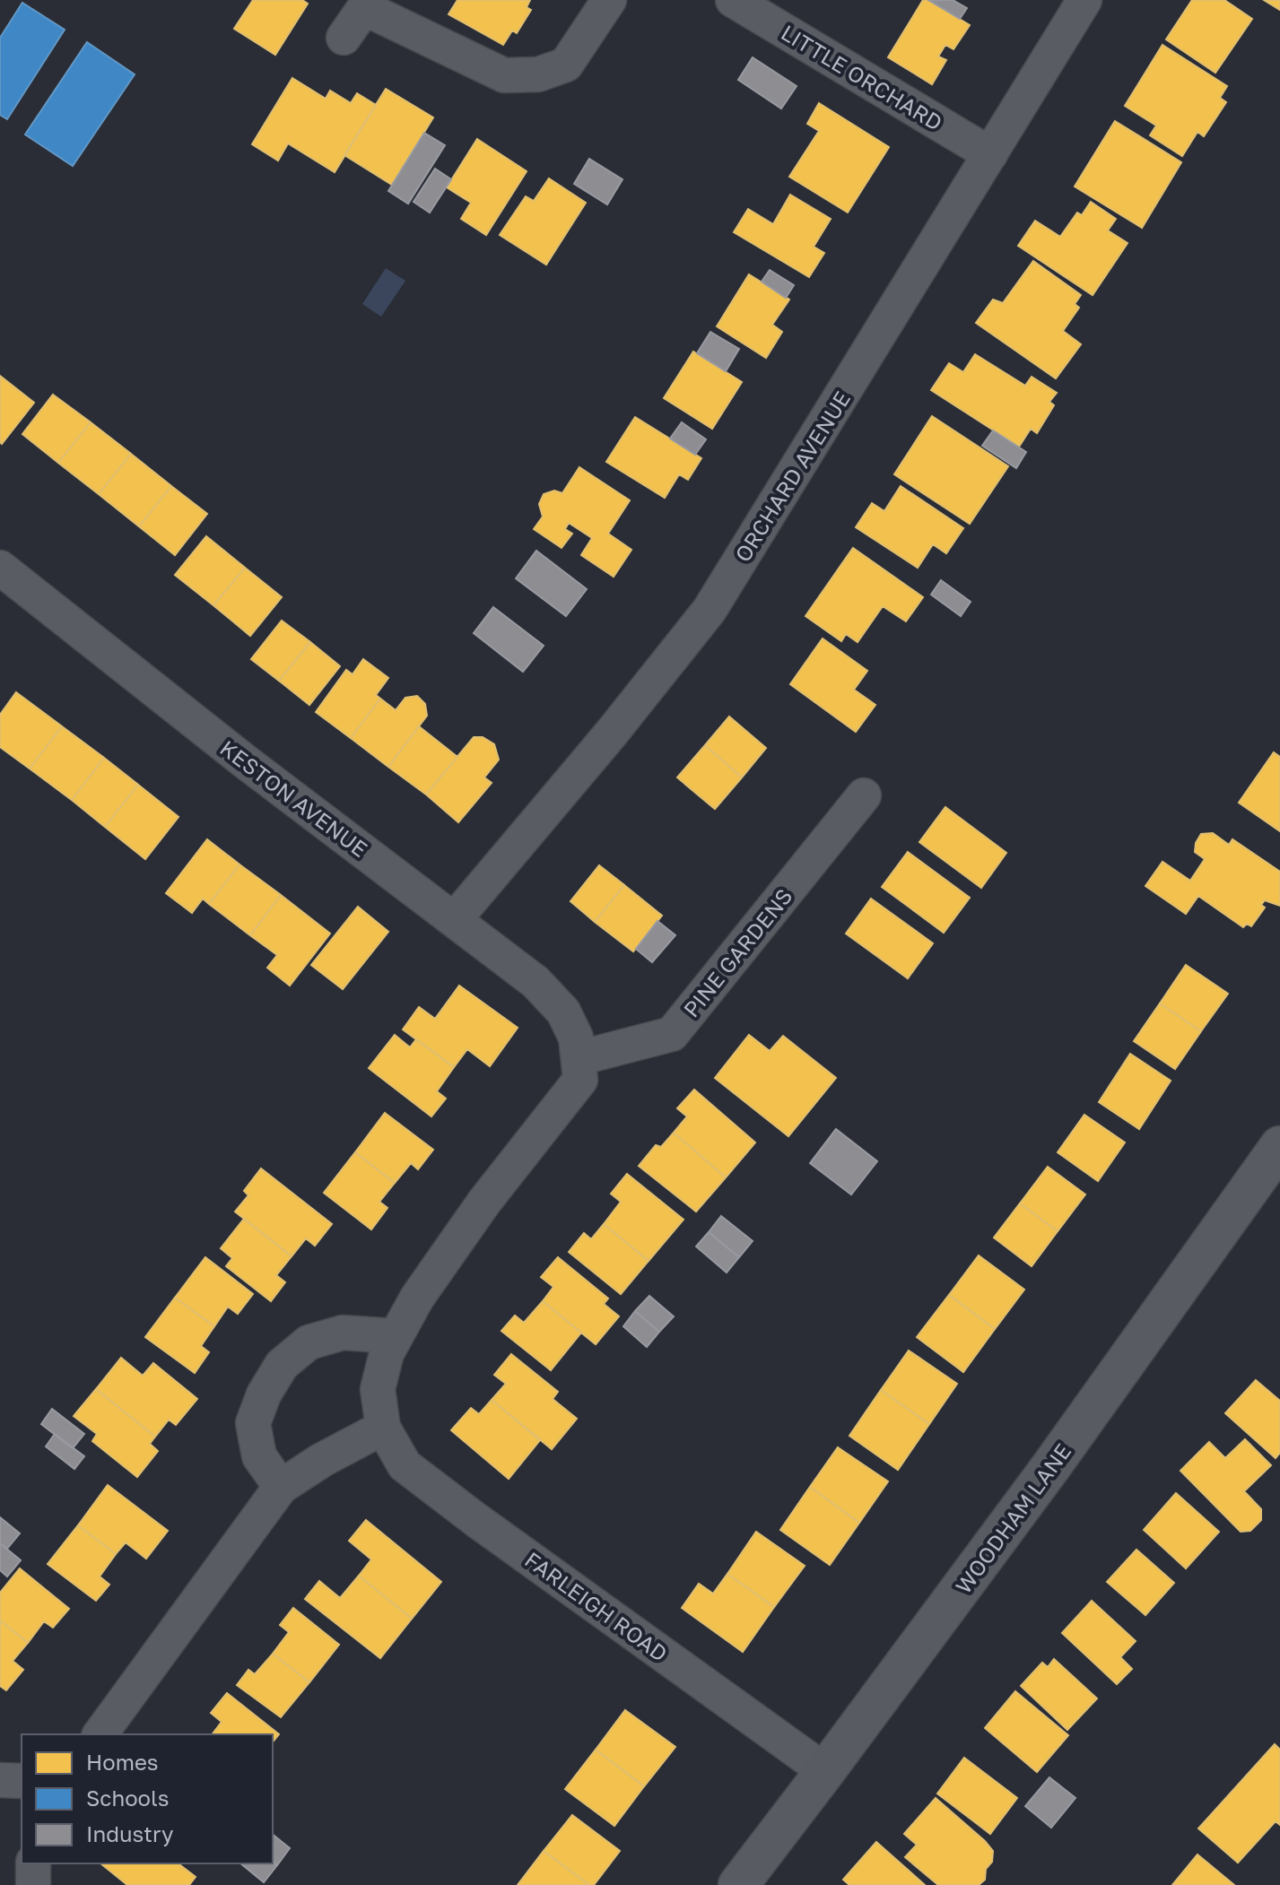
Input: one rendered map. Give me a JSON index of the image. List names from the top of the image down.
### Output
{
  "streets": {
    "main road": ["WOODHAM LANE"],
    "street": [
      "LITTLE ORCHARD",
      "ORCHARD AVENUE",
      "KESTON AVENUE",
      "PINE GARDENS",
      "FARLEIGH ROAD"
    ]
  },
  "crossings": [
    ["LITTLE ORCHARD", "ORCHARD AVENUE"],
    ["ORCHARD AVENUE", "KESTON AVENUE"],
    ["KESTON AVENUE", "PINE GARDENS"],
    ["KESTON AVENUE", "FARLEIGH ROAD"],
    ["PINE GARDENS", "FARLEIGH ROAD"],
    ["WOODHAM LANE", "FARLEIGH ROAD"]
  ],
  "legend": ["Homes", "Schools", "Industry"]
}
